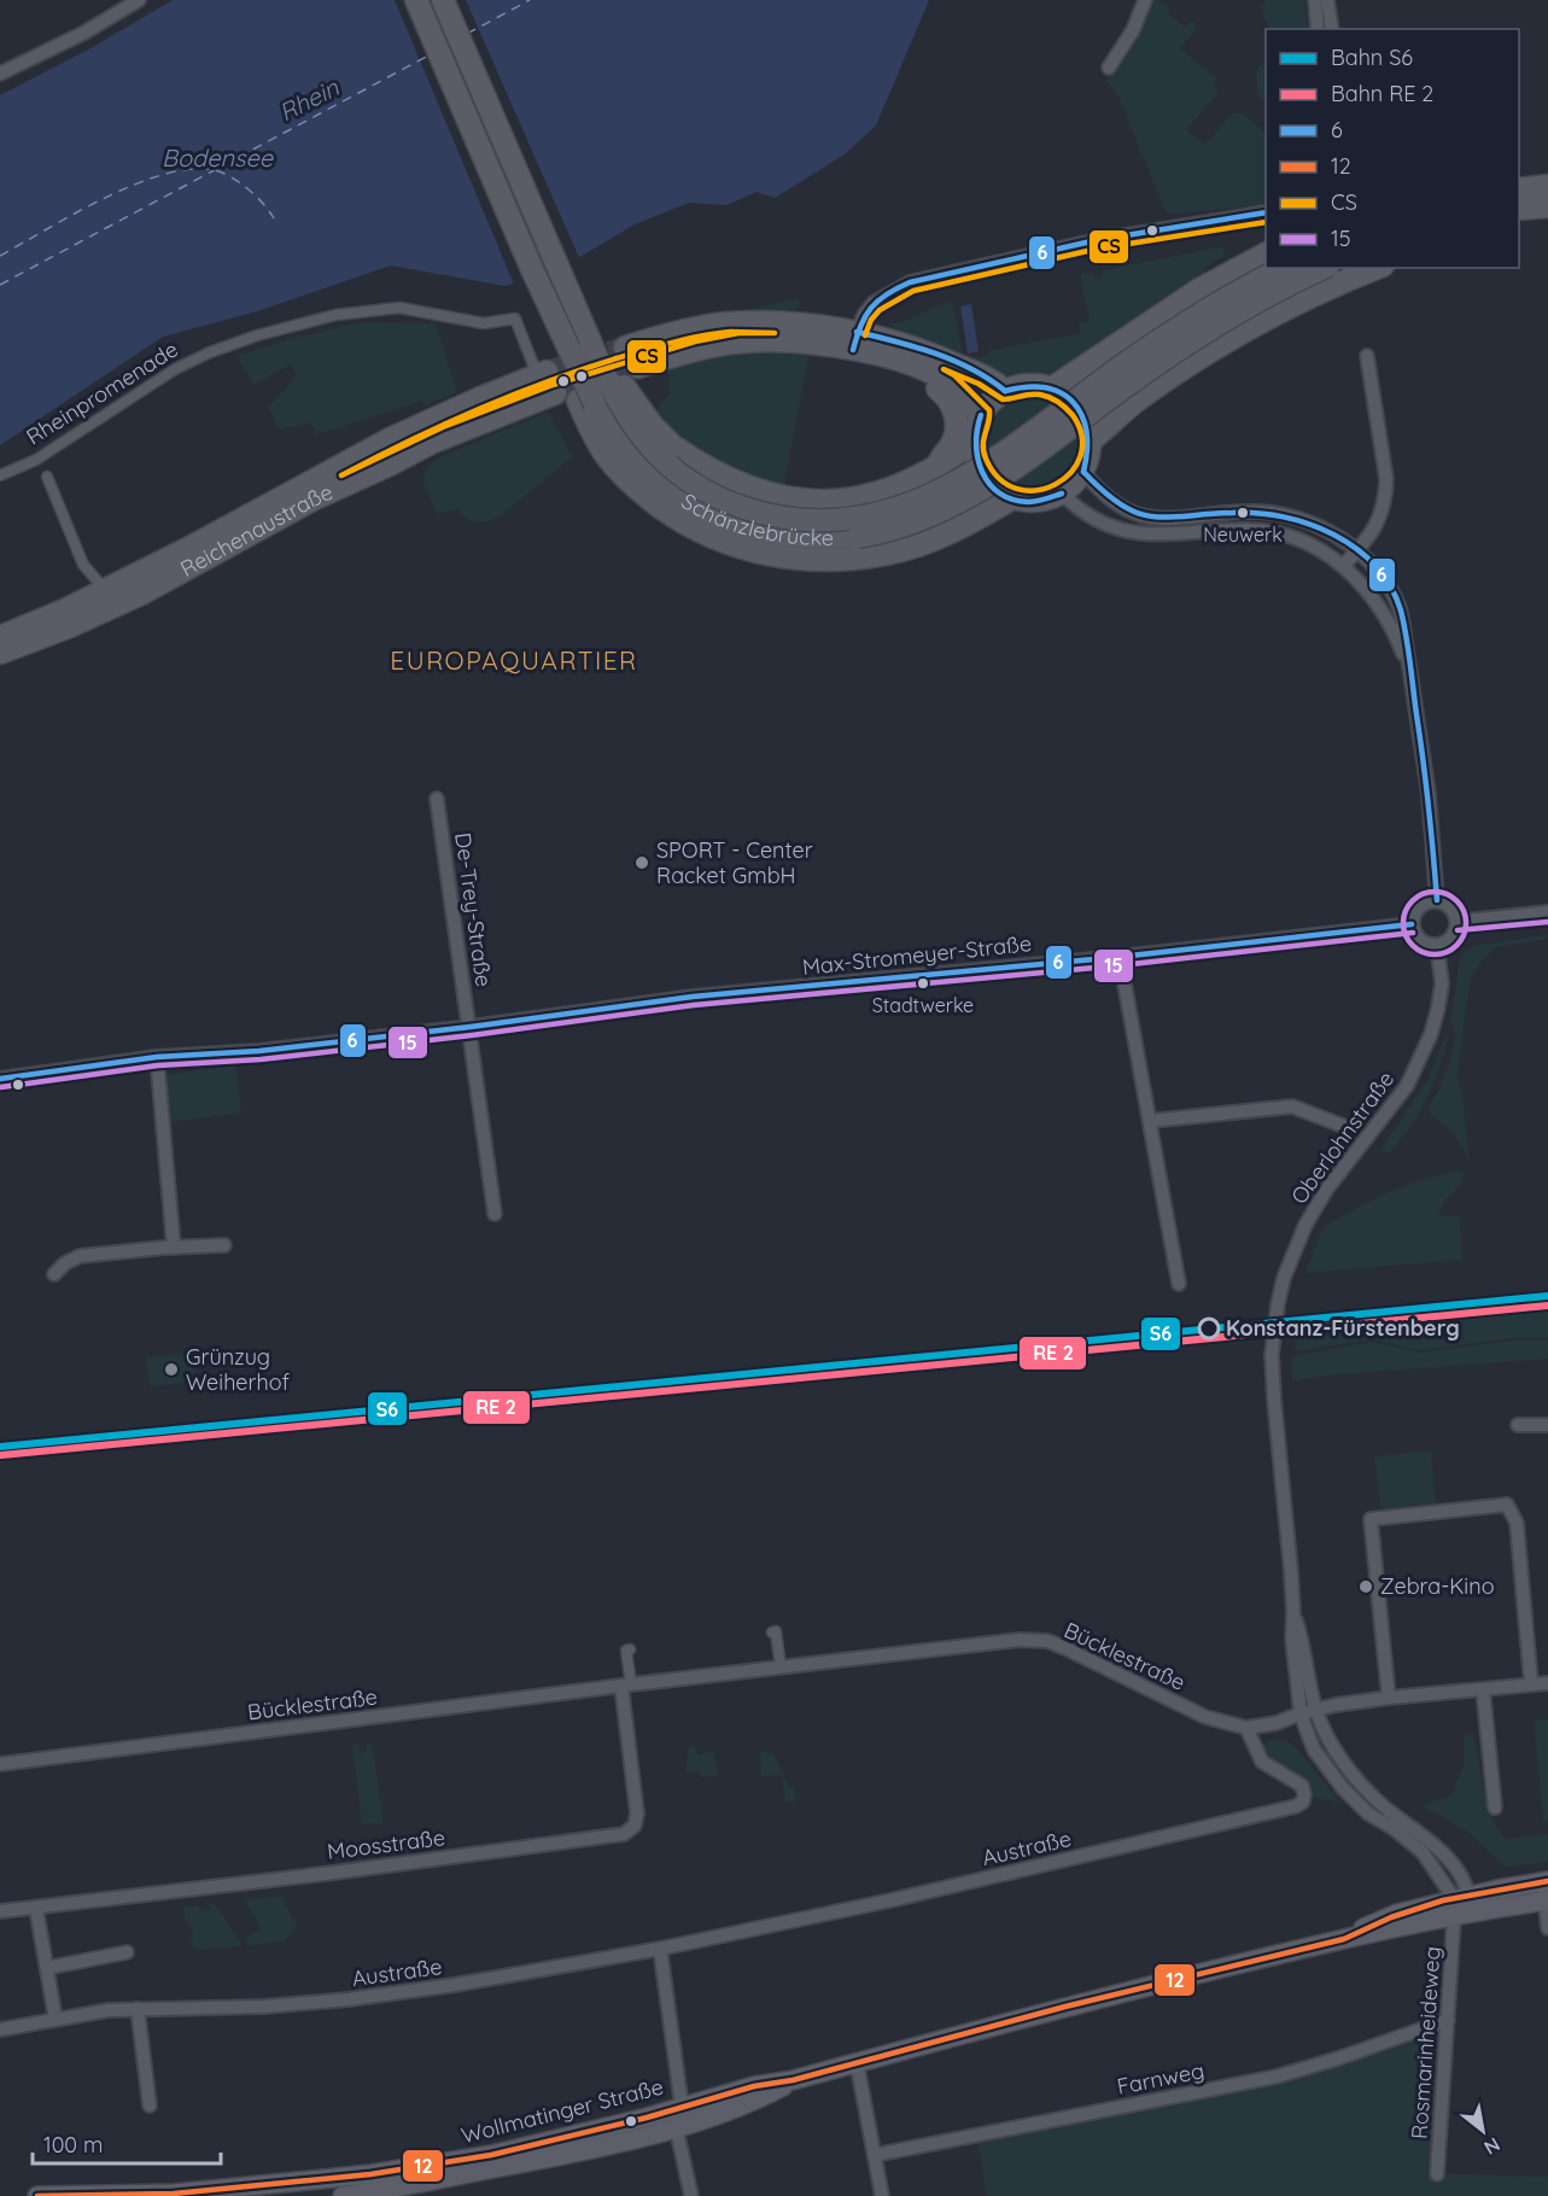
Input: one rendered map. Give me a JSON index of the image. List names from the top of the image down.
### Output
{
  "streets": {
    "main road": ["Schänzlebrücke", "Reichenaustraße", "Wollmatinger Straße"],
    "street": [
      "Rheinpromenade",
      "De-Trey-Straße",
      "Max-Stromeyer-Straße",
      "Oberlohnstraße",
      "Bücklestraße",
      "Moosstraße",
      "Austraße",
      "Rosmarinheideweg",
      "Farnweg"
    ]
  },
  "crossings": [
    ["Rheinpromenade", "Reichenaustraße"],
    ["De-Trey-Straße", "Max-Stromeyer-Straße"],
    ["Max-Stromeyer-Straße", "Oberlohnstraße"],
    ["Oberlohnstraße", "Bücklestraße"],
    ["Oberlohnstraße", "Rosmarinheideweg"],
    ["Oberlohnstraße", "Wollmatinger Straße"],
    ["Bücklestraße", "Moosstraße"],
    ["Bücklestraße", "Austraße"],
    ["Rosmarinheideweg", "Farnweg"],
    ["Rosmarinheideweg", "Wollmatinger Straße"]
  ],
  "districts": ["EUROPAQUARTIER"],
  "water": ["Rhein", "Bodensee"],
  "places": [
    "Neuwerk",
    "SPORT - Center Racket GmbH",
    "Stadtwerke",
    "Konstanz-Fürstenberg",
    "Grünzug Weiherhof",
    "Zebra-Kino"
  ],
  "lines": [
    "transit line 6",
    "transit line CS",
    "transit line 15",
    "rail line S6",
    "transit line 12"
  ],
  "legend": [
    "Bahn S6",
    "Bahn RE 2",
    "6",
    "12",
    "CS",
    "15"
  ],
  "scale_bar": "100 m",
  "north": "bottom right"
}
